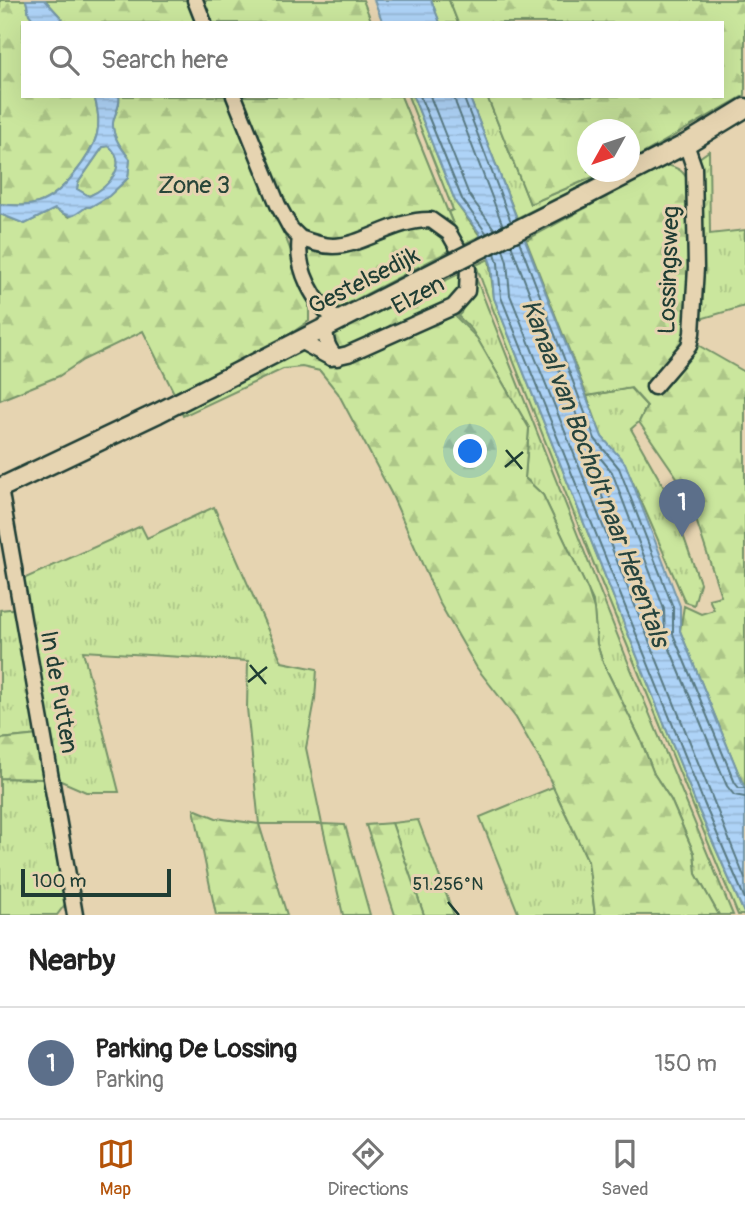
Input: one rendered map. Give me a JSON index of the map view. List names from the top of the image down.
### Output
{
  "streets": {
    "main road": ["Gestelsedijk"],
    "street": ["Lossingsweg", "Elzen", "In de Putten"]
  },
  "crossings": [
    ["Lossingsweg", "Gestelsedijk"],
    ["Gestelsedijk", "In de Putten"]
  ],
  "water": ["Kanaal van Bocholt naar Herentals"],
  "parks": ["Zone 3"],
  "scale_bar": "100 m",
  "north": "bottom left",
  "page": {
    "search": "Search here",
    "pins": "1",
    "scale": "100 m",
    "heading": "Nearby",
    "list": [
      {
        "mark": "1",
        "name": "Parking De Lossing",
        "note": "Parking",
        "value": "150 m"
      }
    ],
    "nav": ["Map", "Directions", "Saved"]
  },
  "coordinates": ["51.256°N"]
}
